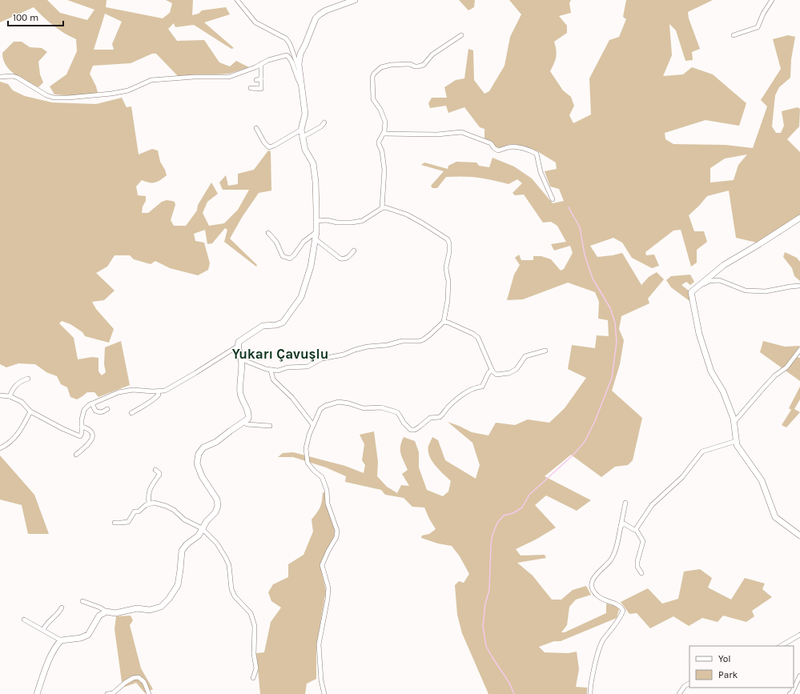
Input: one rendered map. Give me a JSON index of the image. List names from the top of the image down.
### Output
{
  "districts": ["Yukarı Çavuşlu"],
  "legend": ["Yol", "Park"],
  "scale_bar": "100 m"
}
